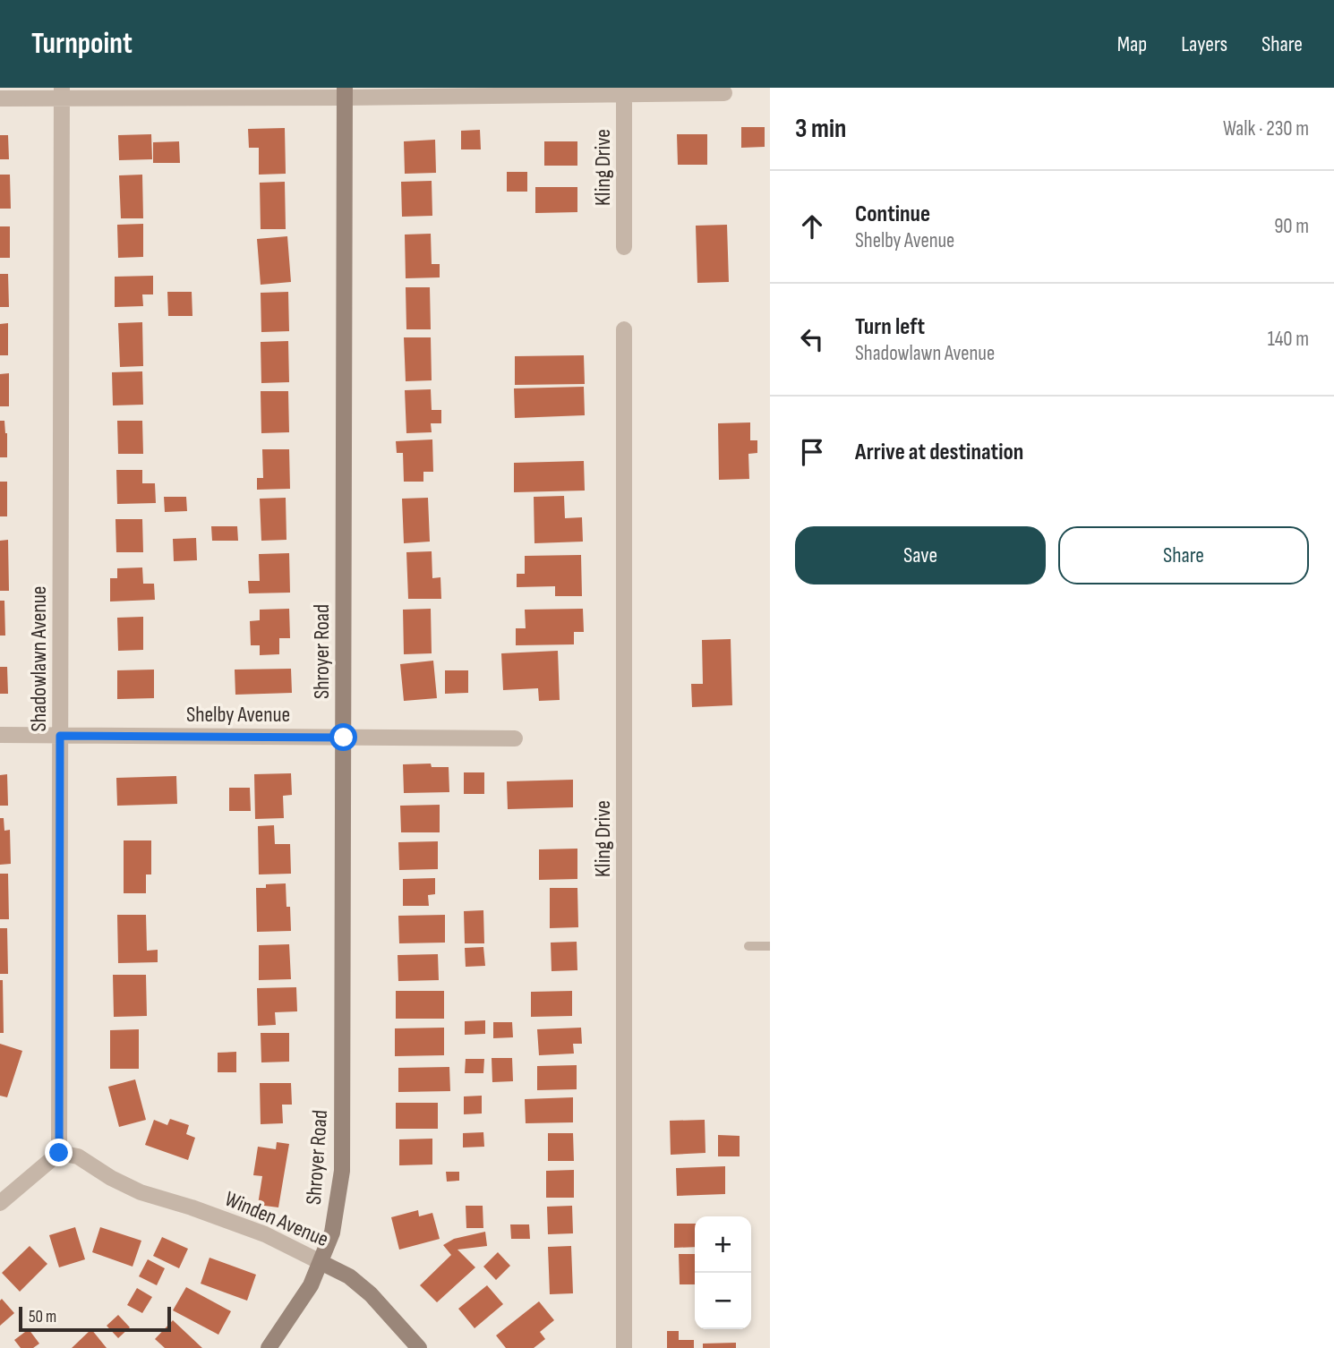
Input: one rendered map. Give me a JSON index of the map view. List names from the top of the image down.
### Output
{
  "streets": {
    "main road": ["Shroyer Road", "Winden Avenue"],
    "street": ["Kling Drive", "Shadowlawn Avenue", "Shelby Avenue"]
  },
  "crossings": [
    ["Shroyer Road", "Shelby Avenue"],
    ["Shroyer Road", "Winden Avenue"],
    ["Shadowlawn Avenue", "Shelby Avenue"],
    ["Shadowlawn Avenue", "Winden Avenue"]
  ],
  "scale_bar": "50 m",
  "page": {
    "header": "Turnpoint",
    "nav": ["Map", "Layers", "Share"],
    "heading": ["3 min", "Walk · 230 m"],
    "list": [
      ["Continue", "Shelby Avenue", "90 m"],
      ["Turn left", "Shadowlawn Avenue", "140 m"],
      "Arrive at destination"
    ],
    "buttons": ["Save", "Share"],
    "map_buttons": ["+", "−"],
    "scale": "50 m"
  }
}
